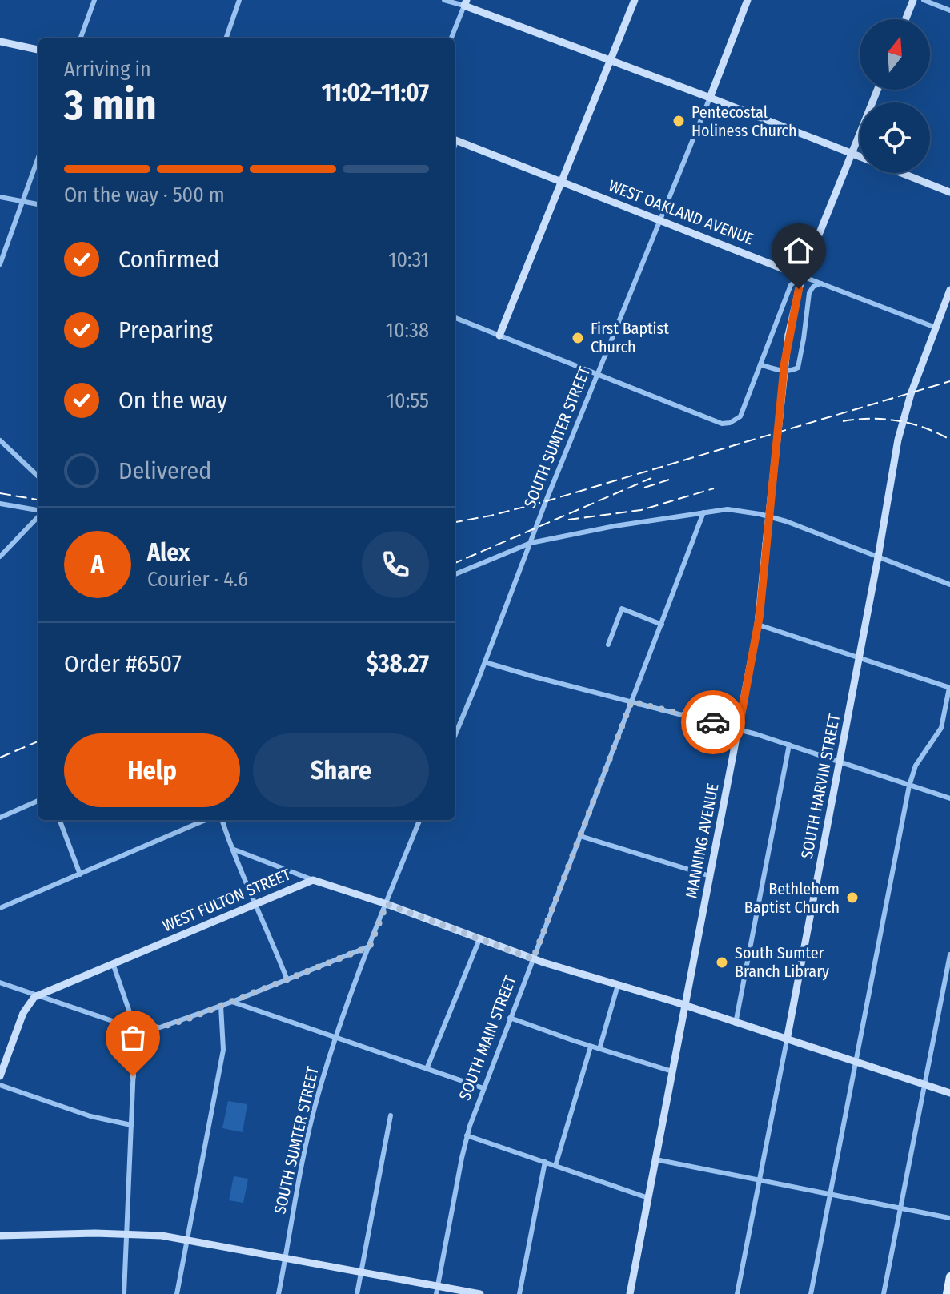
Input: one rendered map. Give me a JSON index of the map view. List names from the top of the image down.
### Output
{
  "streets": {
    "street": [
      "WEST OAKLAND AVENUE",
      "SOUTH SUMTER STREET",
      "SOUTH HARVIN STREET",
      "MANNING AVENUE",
      "WEST FULTON STREET",
      "SOUTH MAIN STREET"
    ]
  },
  "crossings": [
    ["WEST OAKLAND AVENUE", "SOUTH SUMTER STREET"],
    ["WEST OAKLAND AVENUE", "SOUTH HARVIN STREET"],
    ["WEST OAKLAND AVENUE", "MANNING AVENUE"],
    ["SOUTH SUMTER STREET", "WEST FULTON STREET"],
    ["SOUTH HARVIN STREET", "WEST FULTON STREET"],
    ["MANNING AVENUE", "WEST FULTON STREET"],
    ["WEST FULTON STREET", "SOUTH MAIN STREET"]
  ],
  "places": [
    "Pentecostal Holiness Church",
    "First Baptist Church",
    "Bethlehem Baptist Church",
    "South Sumter Branch Library"
  ],
  "north": "top",
  "page": {
    "heading": ["3 min", "Arriving in", "11:02–11:07"],
    "panel": [
      "Alex",
      "Courier · 4.6",
      "Order #6507",
      "$38.27"
    ],
    "bar": "On the way · 500 m",
    "list": [
      ["Confirmed", "10:31"],
      ["Preparing", "10:38"],
      ["On the way", "10:55"],
      "Delivered"
    ],
    "round": "A",
    "buttons": ["Help", "Share"]
  }
}
